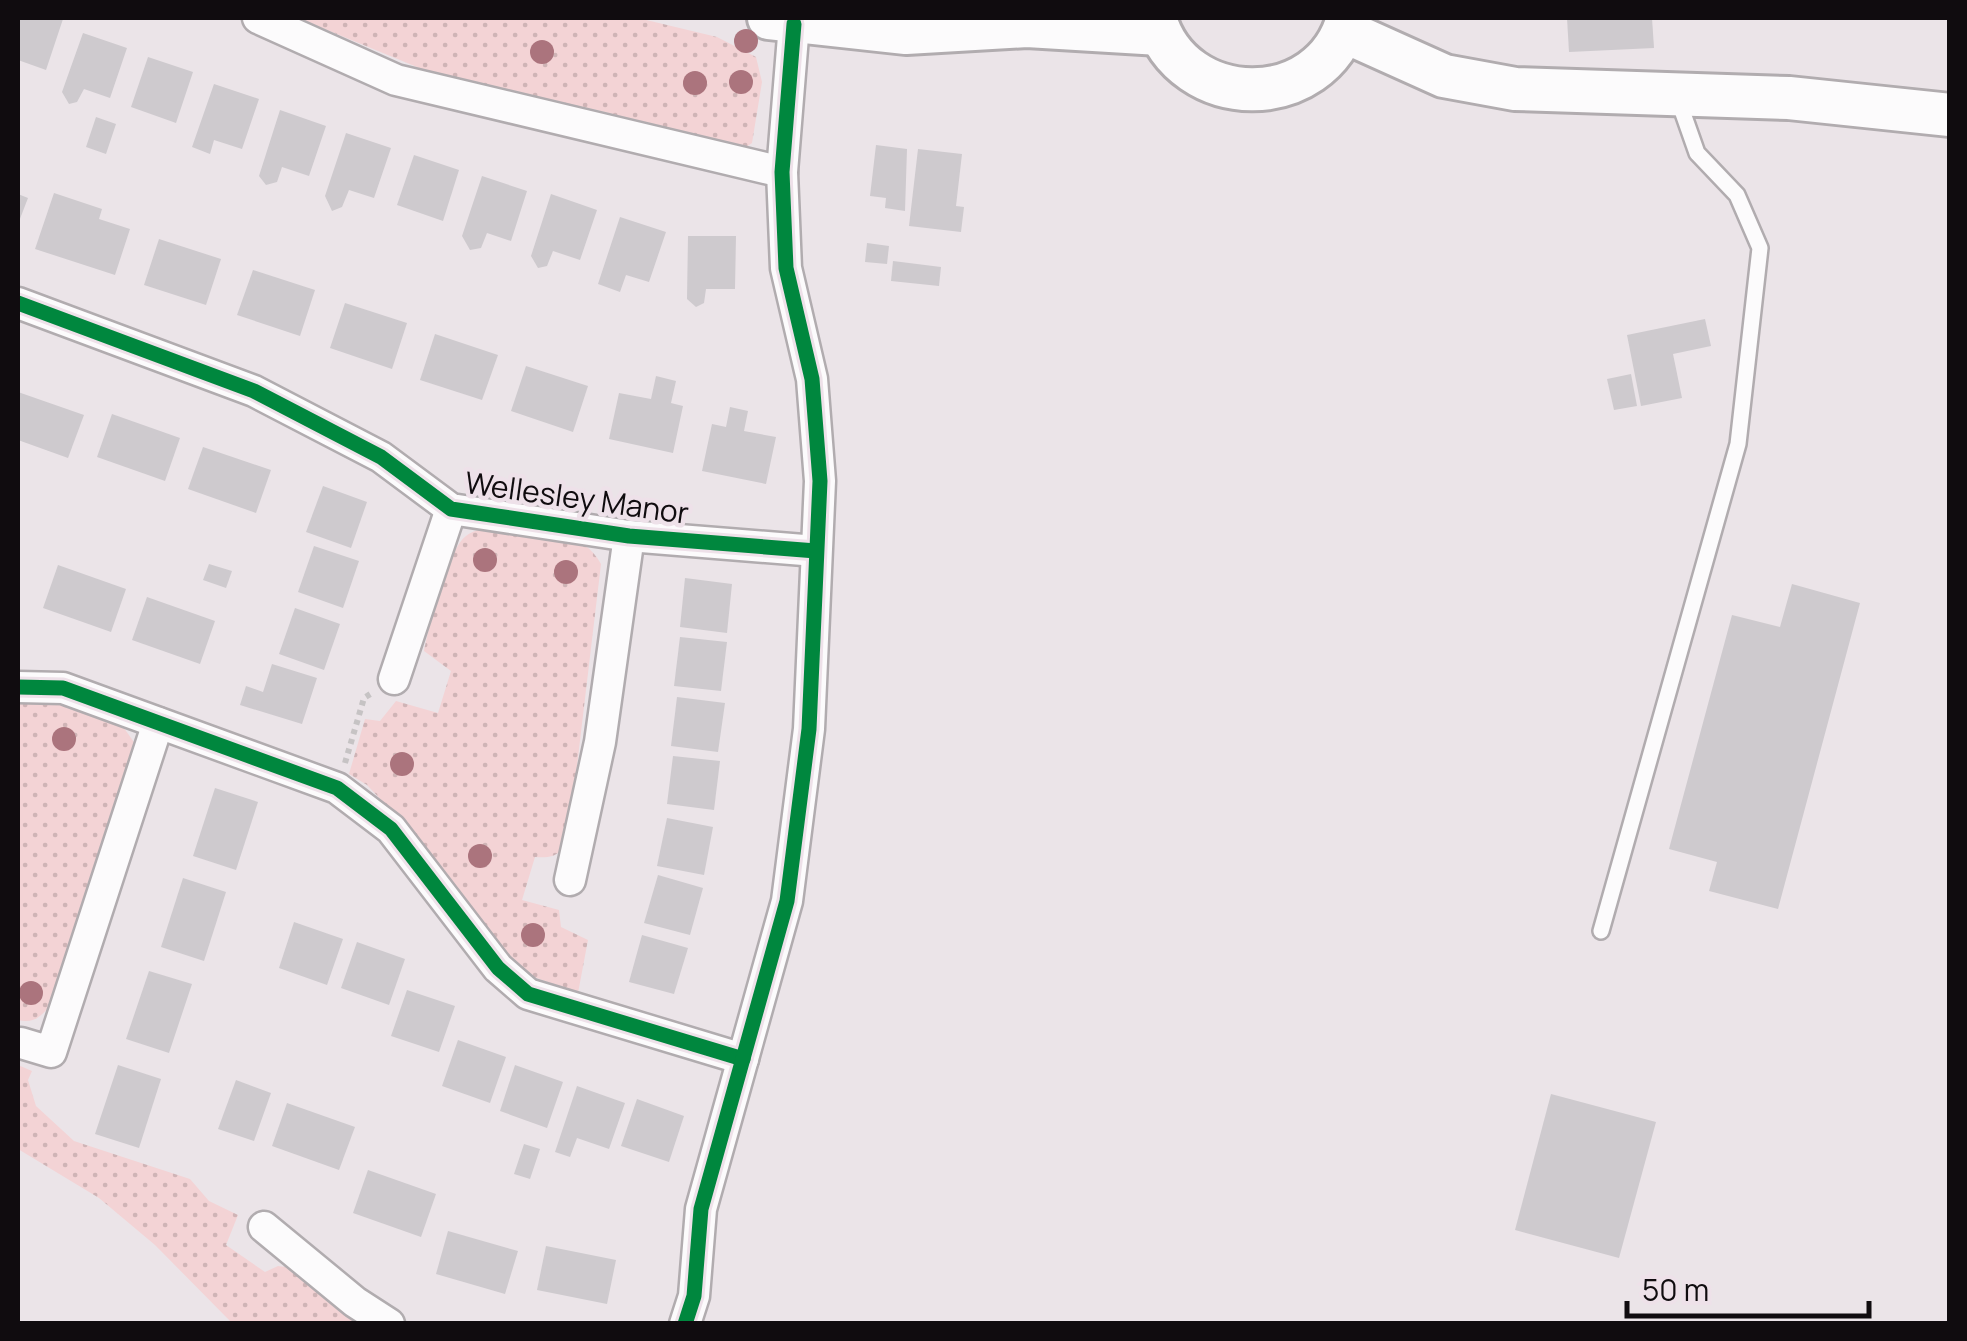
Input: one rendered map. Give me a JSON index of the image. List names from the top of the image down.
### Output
{
  "streets": {
    "street": ["Wellesley Manor"]
  },
  "scale_bar": "50 m"
}
